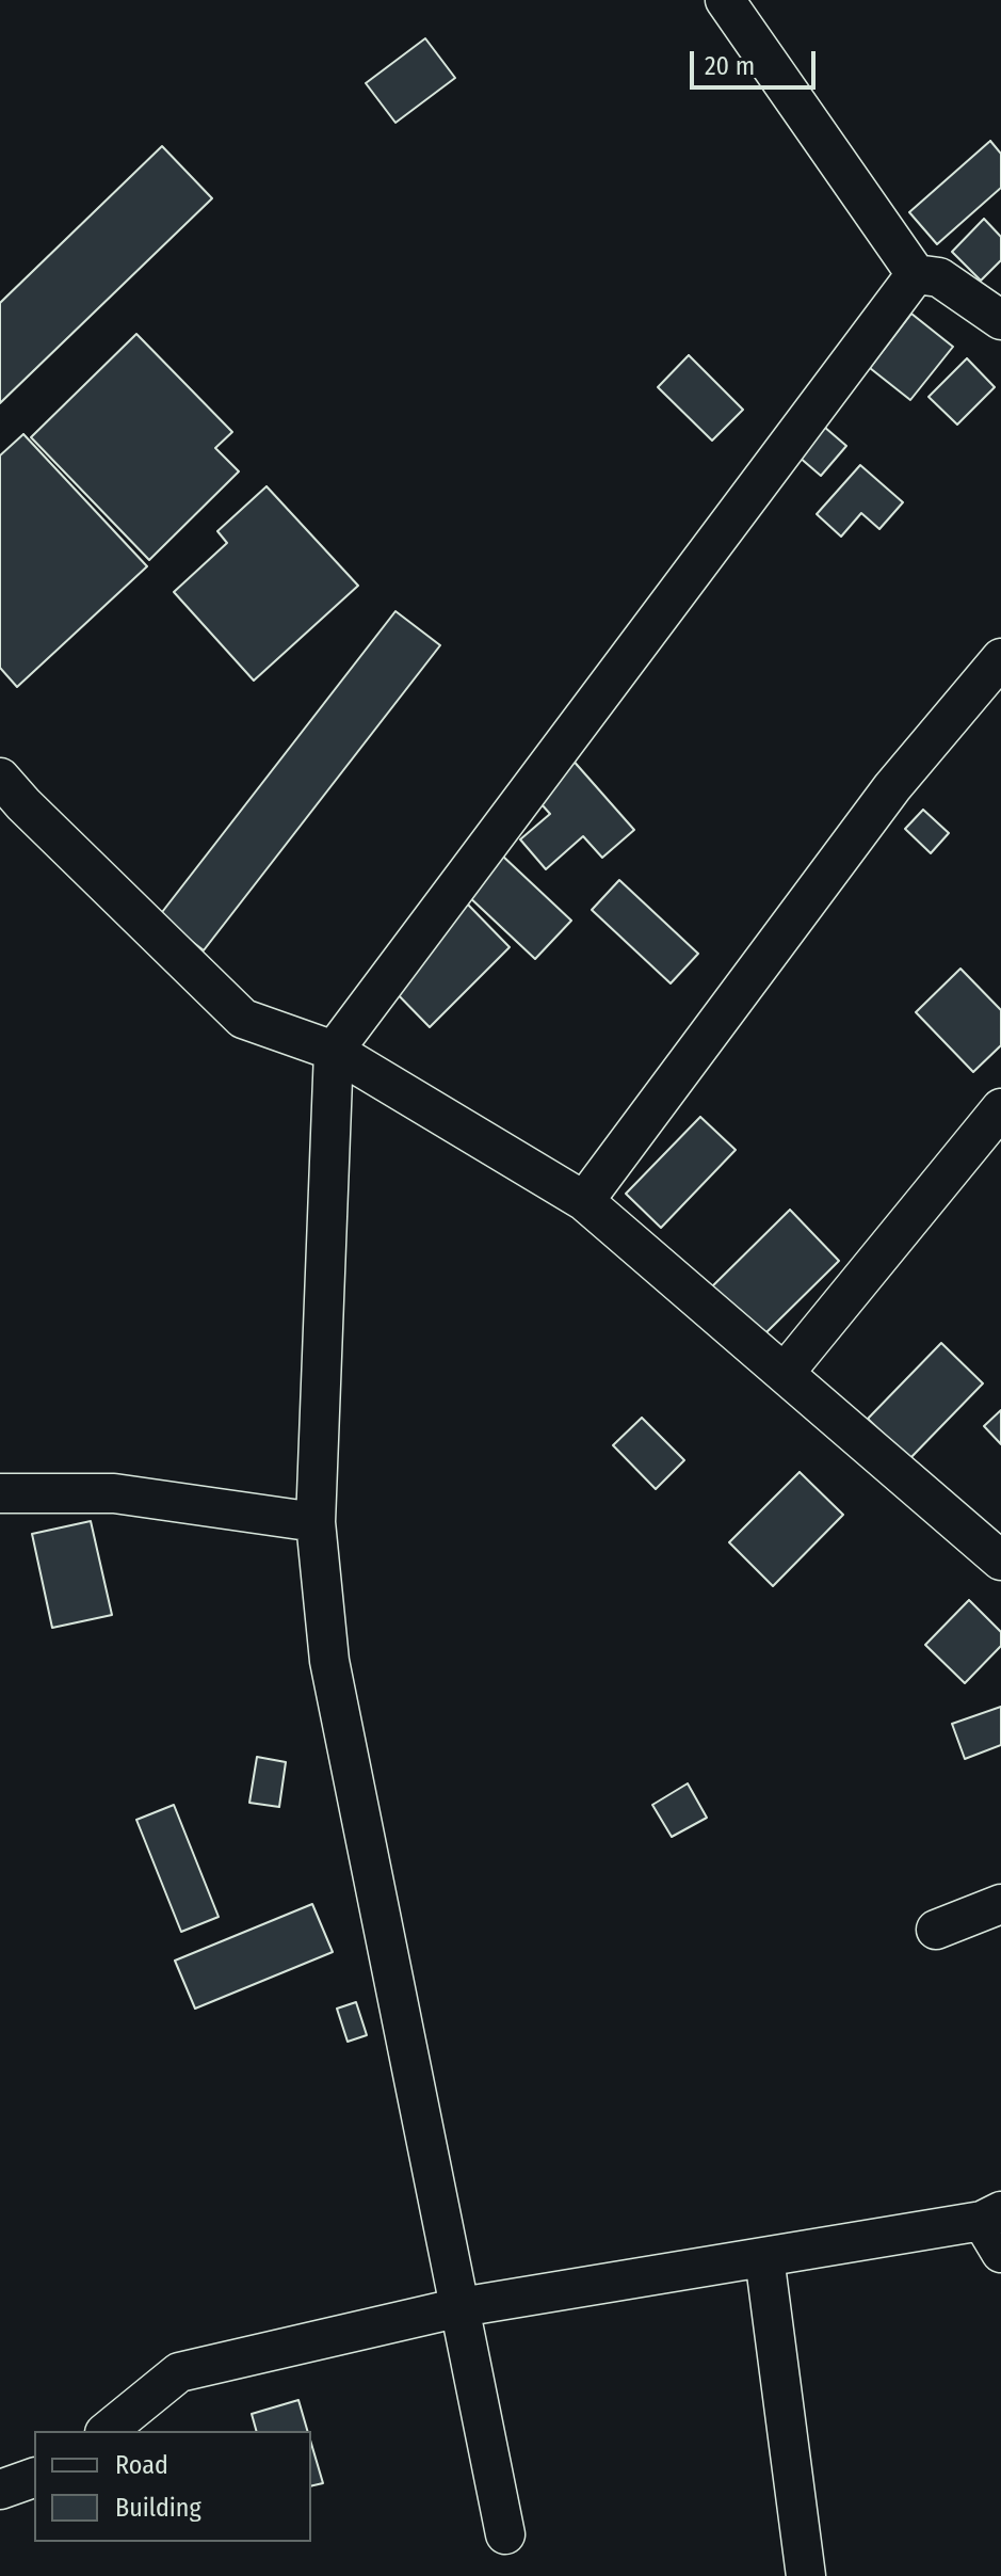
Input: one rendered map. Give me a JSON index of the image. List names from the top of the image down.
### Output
{
  "legend": ["Road", "Building"],
  "scale_bar": "20 m"
}
